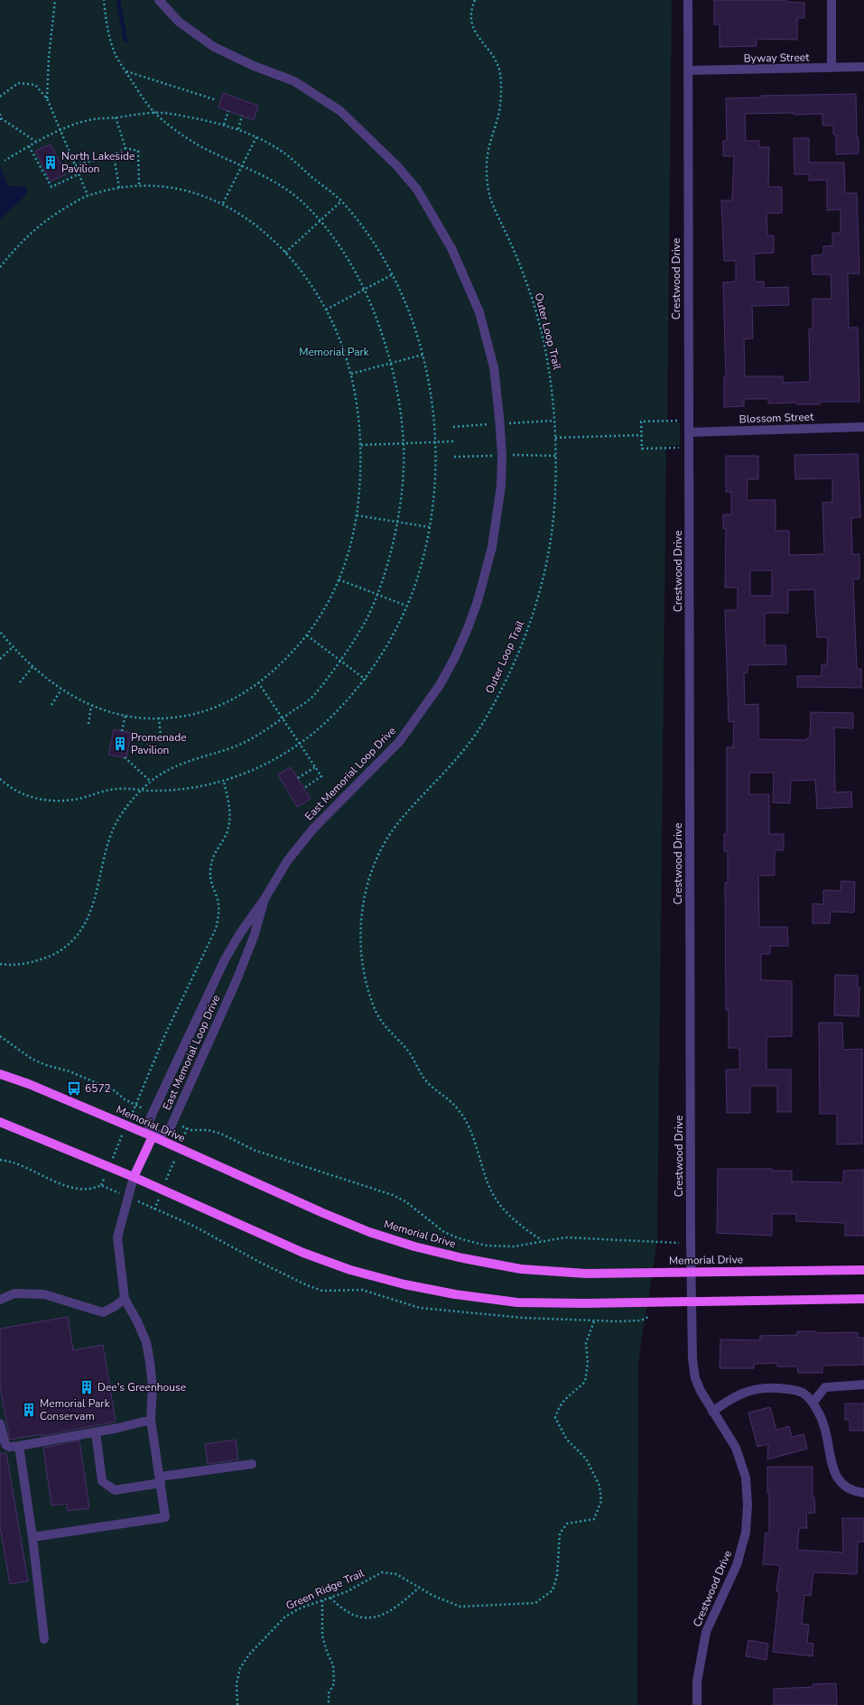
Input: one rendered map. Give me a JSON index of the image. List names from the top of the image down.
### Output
{
  "streets": {
    "main road": ["Memorial Drive"],
    "street": [
      "Byway Street",
      "Crestwood Drive",
      "Blossom Street",
      "East Memorial Loop Drive"
    ],
    "path": ["Outer Loop Trail", "Green Ridge Trail"]
  },
  "crossings": [
    ["Byway Street", "Crestwood Drive"],
    ["Crestwood Drive", "Blossom Street"],
    ["Crestwood Drive", "Memorial Drive"],
    ["East Memorial Loop Drive", "Memorial Drive"]
  ],
  "parks": ["Memorial Park"],
  "places": {
    "building": [
      "North Lakeside Pavilion",
      "Promenade Pavilion",
      "Dee's Greenhouse",
      "Memorial Park Conservam"
    ],
    "bus stop": ["6572"]
  }
}
